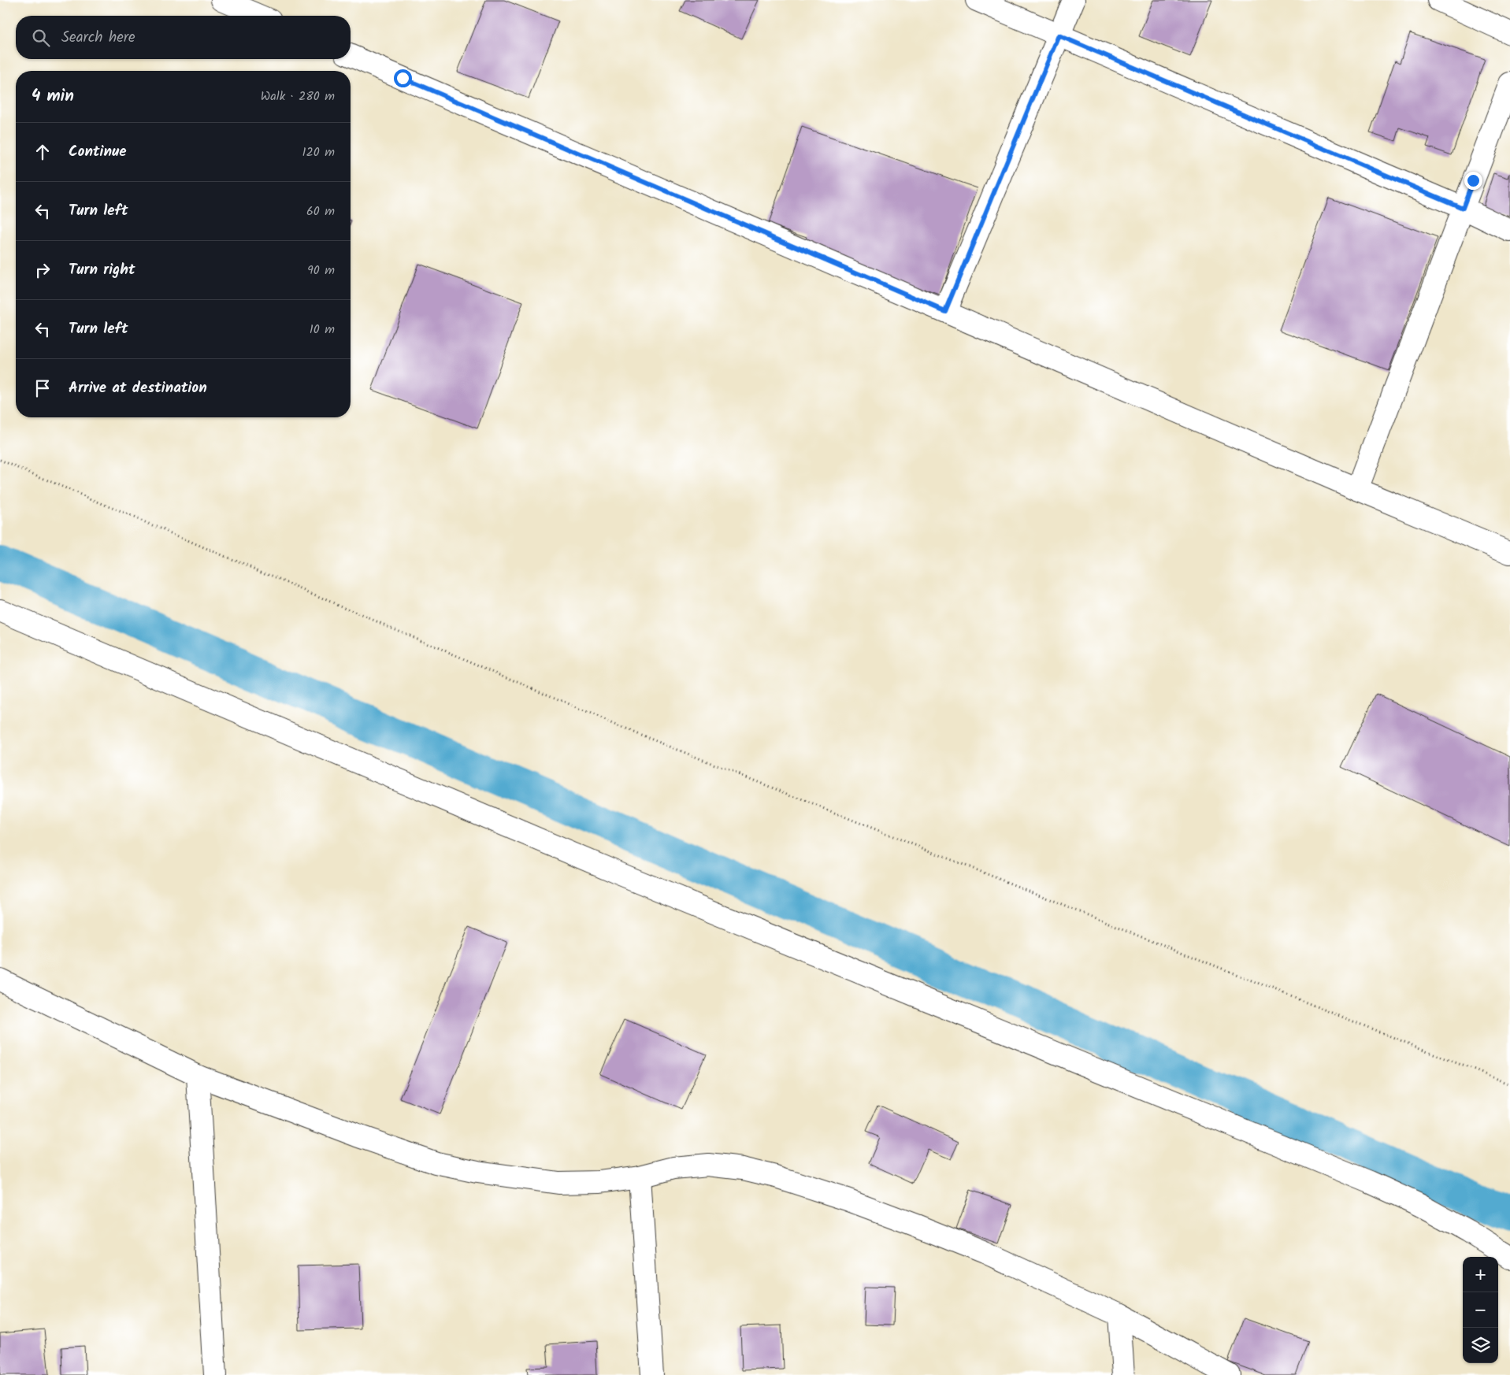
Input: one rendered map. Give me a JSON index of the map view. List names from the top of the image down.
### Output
{
  "page": {
    "search": "Search here",
    "heading": ["4 min", "Walk · 280 m"],
    "list": [
      ["Continue", "120 m"],
      ["Turn left", "60 m"],
      ["Turn right", "90 m"],
      ["Turn left", "10 m"],
      "Arrive at destination"
    ],
    "map_buttons": ["+", "−"]
  }
}
